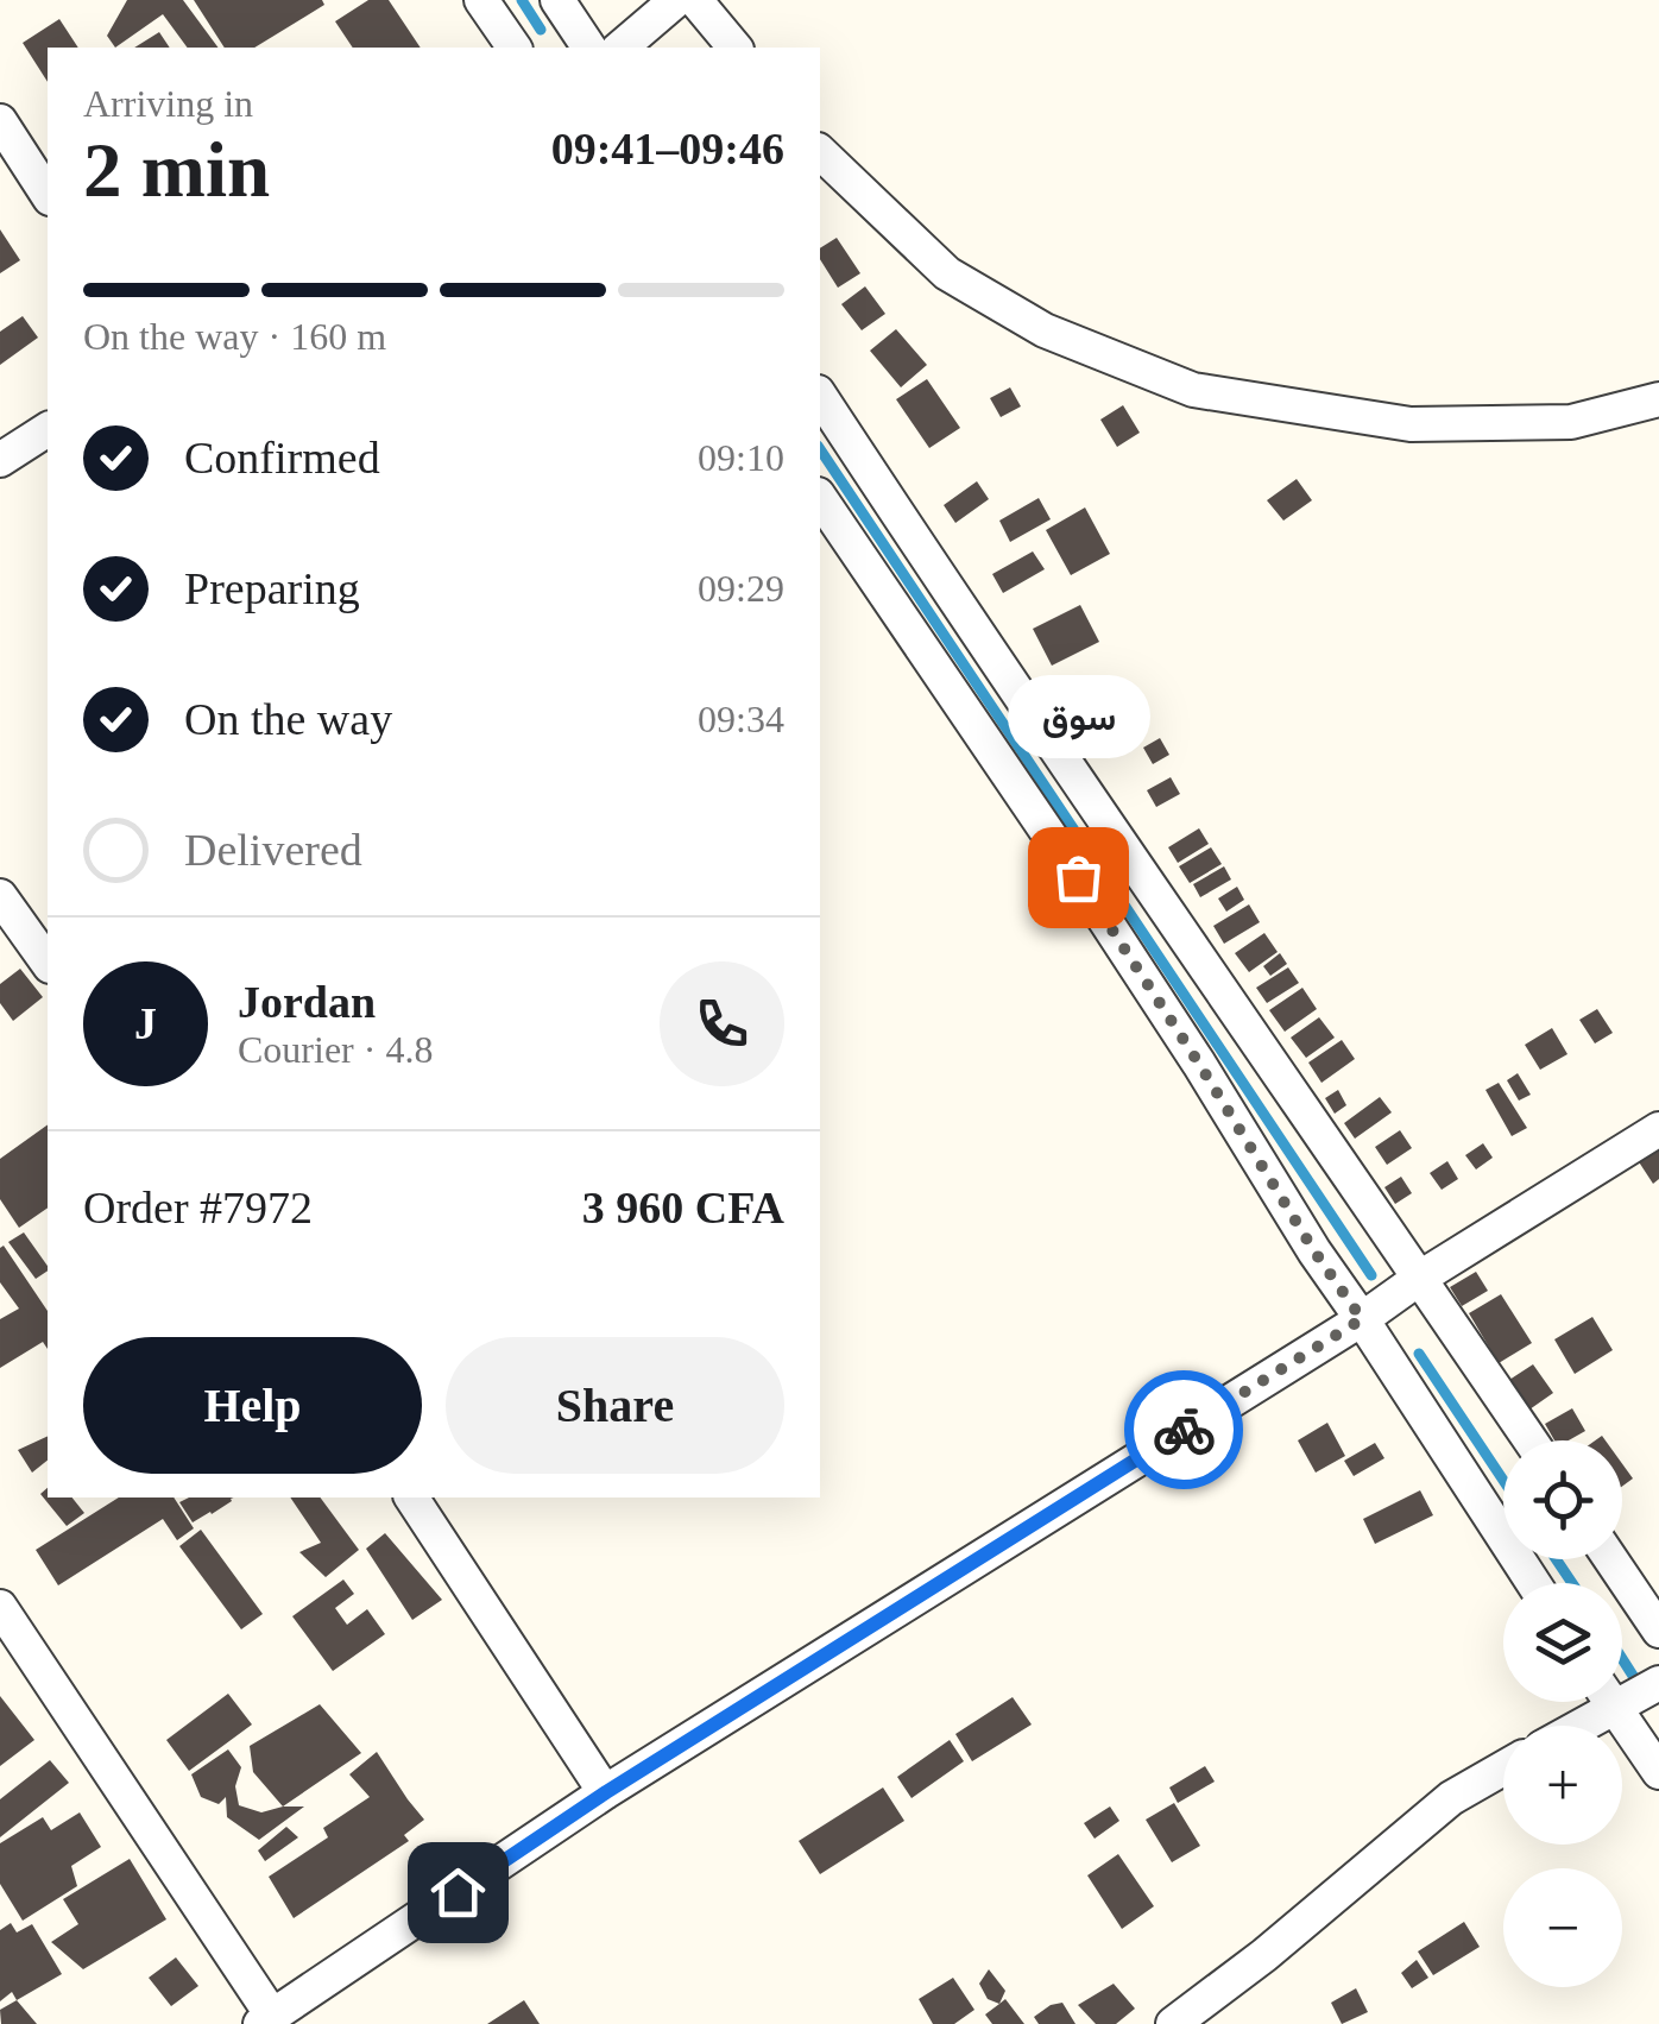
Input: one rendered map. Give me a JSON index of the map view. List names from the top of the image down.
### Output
{
  "places": ["سوق"],
  "page": {
    "heading": ["2 min", "Arriving in", "09:41–09:46"],
    "panel": [
      "Jordan",
      "Courier · 4.8",
      "Order #7972",
      "3 960 CFA"
    ],
    "bar": "On the way · 160 m",
    "list": [
      ["Confirmed", "09:10"],
      ["Preparing", "09:29"],
      ["On the way", "09:34"],
      "Delivered"
    ],
    "bubble": "سوق",
    "round": "J",
    "buttons": ["Help", "Share"],
    "map_buttons": ["+", "−"]
  }
}
